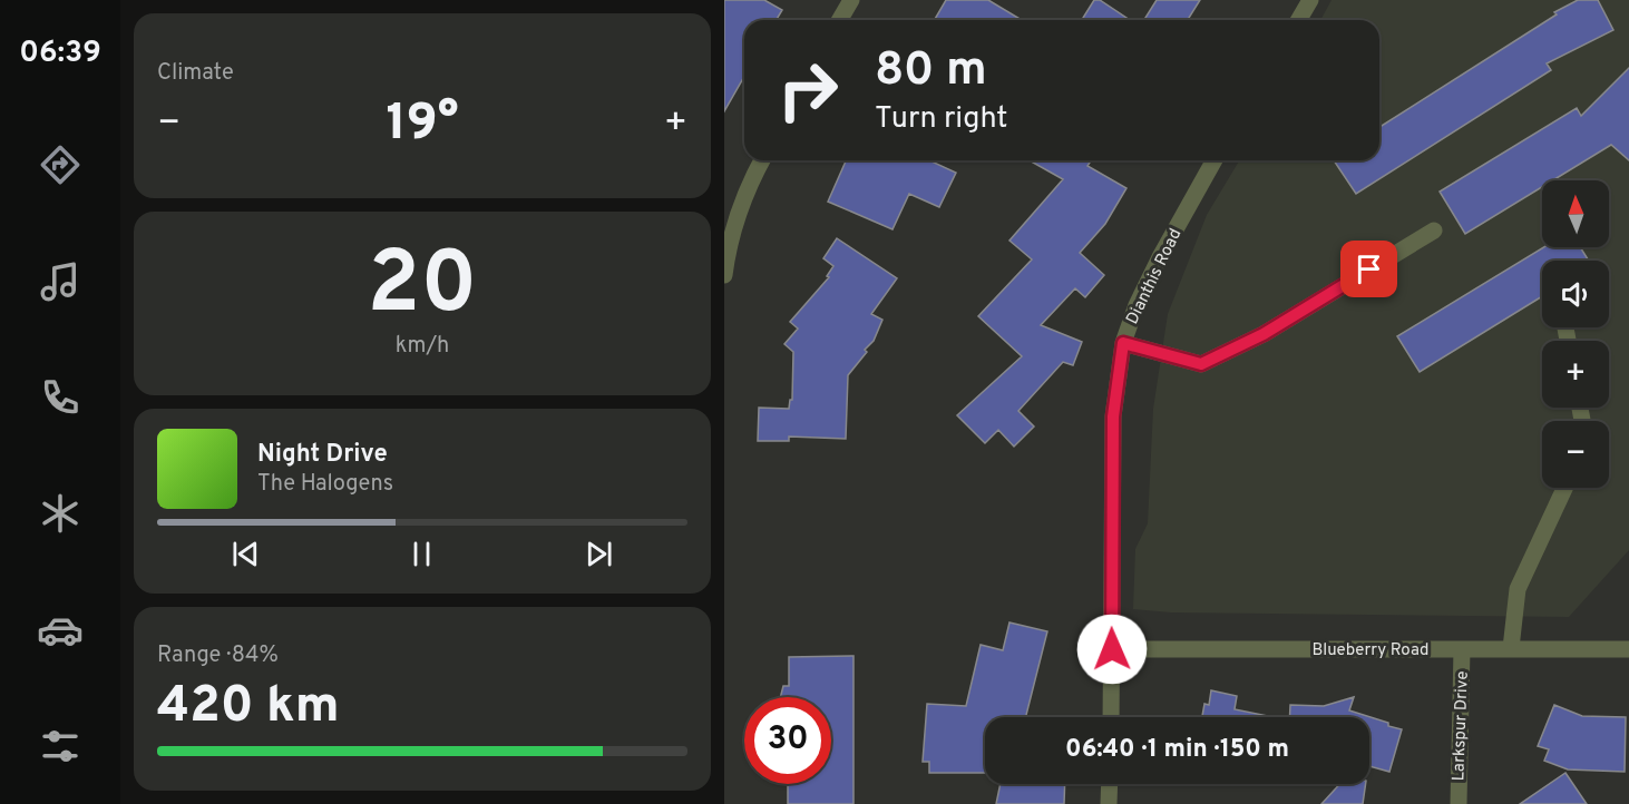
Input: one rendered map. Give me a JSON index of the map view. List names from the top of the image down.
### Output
{
  "streets": {
    "street": ["Dianthis Road", "Blueberry Road", "Larkspur Drive"]
  },
  "crossings": [
    ["Dianthis Road", "Blueberry Road"],
    ["Blueberry Road", "Larkspur Drive"]
  ],
  "north": "top",
  "page": {
    "tabs": "06:39",
    "tile": [
      "Climate",
      ["20", "km/h"],
      ["Range · 84%", "420 km"]
    ],
    "turn": ["80 m", "Turn right"],
    "heat": ["−", "19°", "+"],
    "map_buttons": ["+", "−"],
    "song": ["Night Drive", "The Halogens"],
    "limit": "30",
    "trip": "06:40 · 1 min · 150 m"
  }
}
